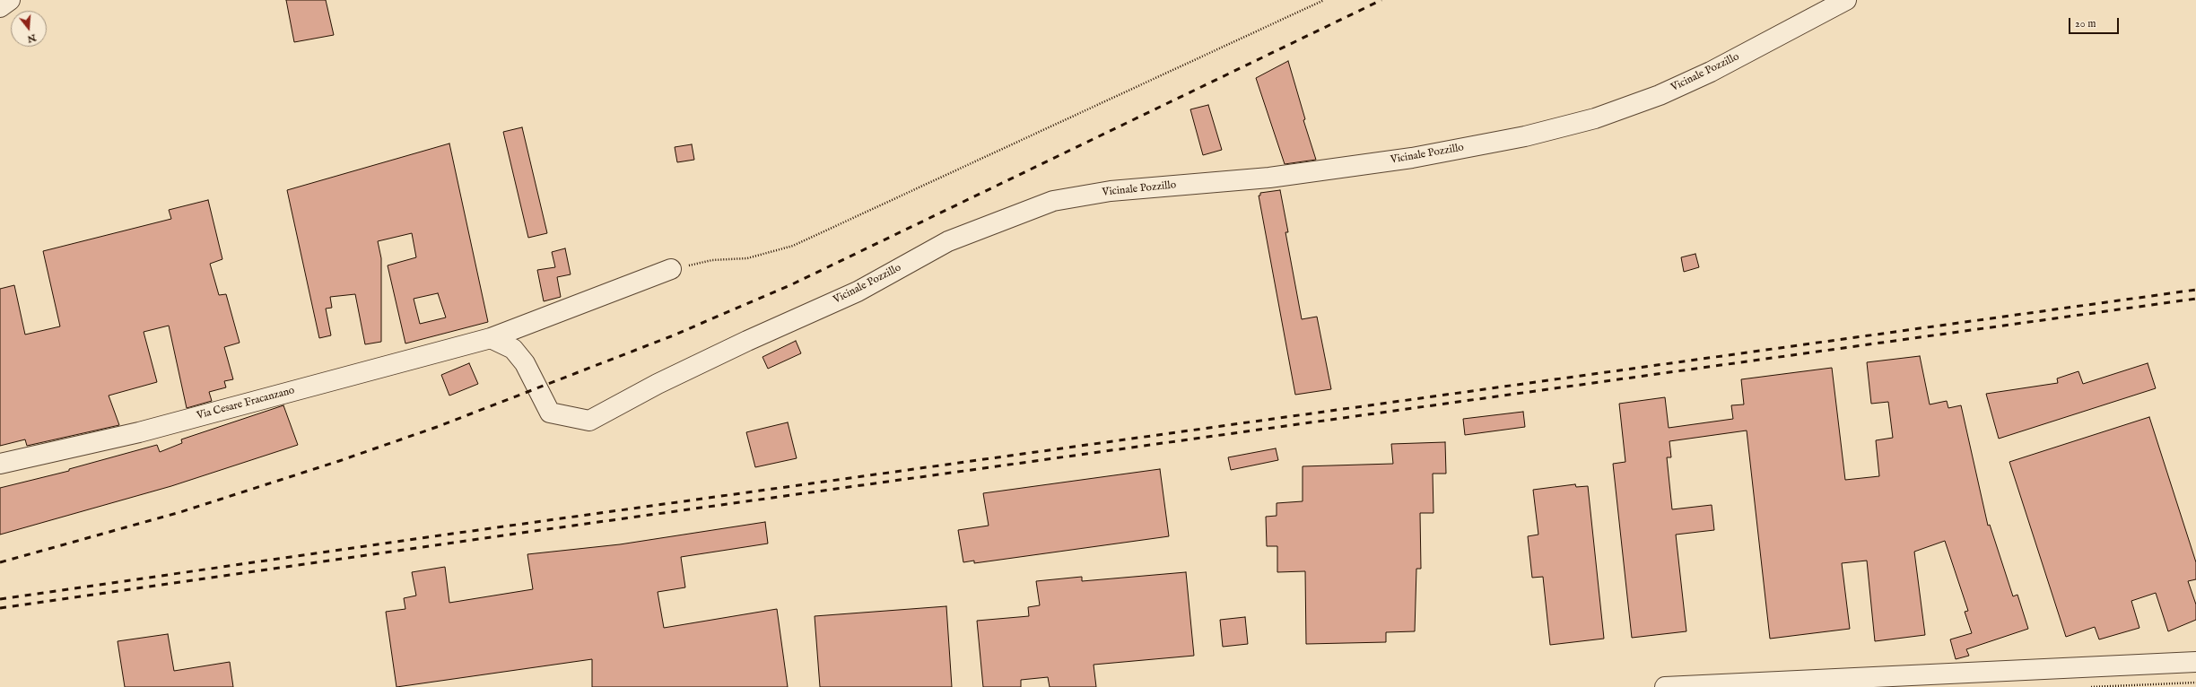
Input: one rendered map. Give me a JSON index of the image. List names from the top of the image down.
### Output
{
  "streets": {
    "street": ["Vicinale Pozzillo", "Via Cesare Fracanzano"]
  },
  "crossings": [
    ["Vicinale Pozzillo", "Via Cesare Fracanzano"]
  ],
  "scale_bar": "20 m",
  "north": "bottom"
}
